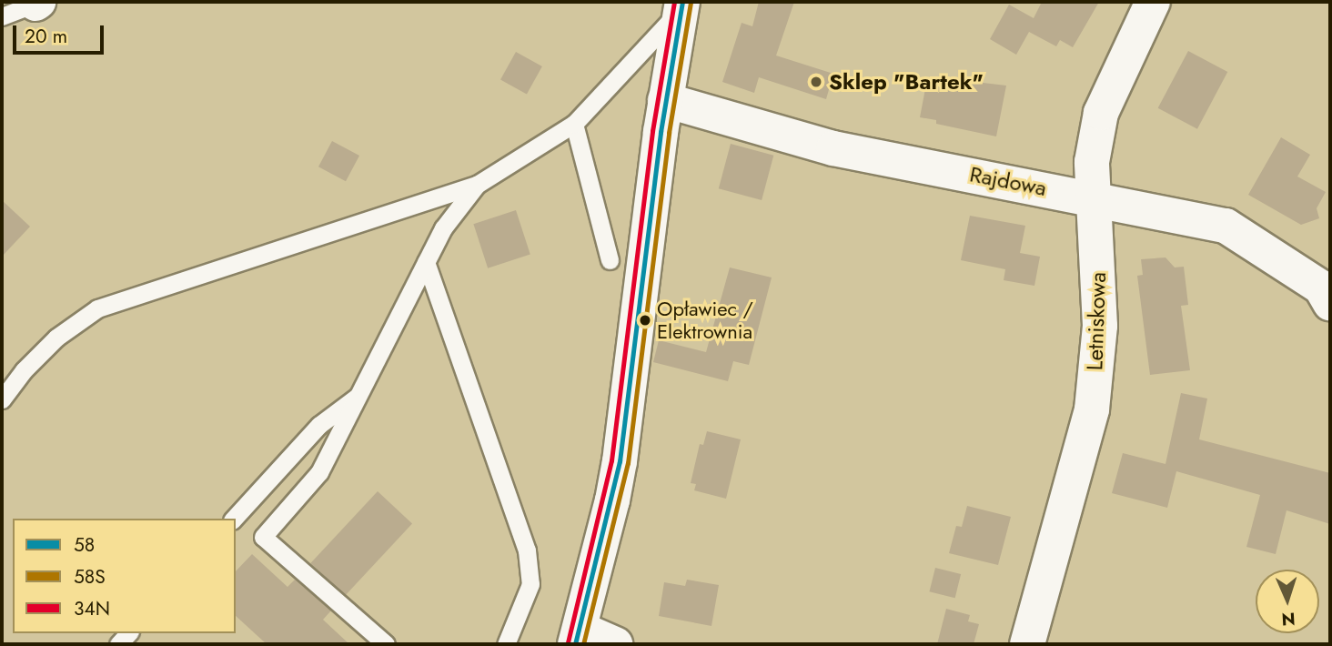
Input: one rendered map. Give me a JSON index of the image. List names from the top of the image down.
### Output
{
  "streets": {
    "street": ["Rajdowa", "Letniskowa"]
  },
  "crossings": [
    ["Rajdowa", "Letniskowa"]
  ],
  "places": ["Sklep \"Bartek\"", "Opławiec / Elektrownia"],
  "lines": ["transit line 58", "transit line 34N", "transit line 58S"],
  "legend": ["58", "58S", "34N"],
  "scale_bar": "20 m",
  "north": "bottom"
}
